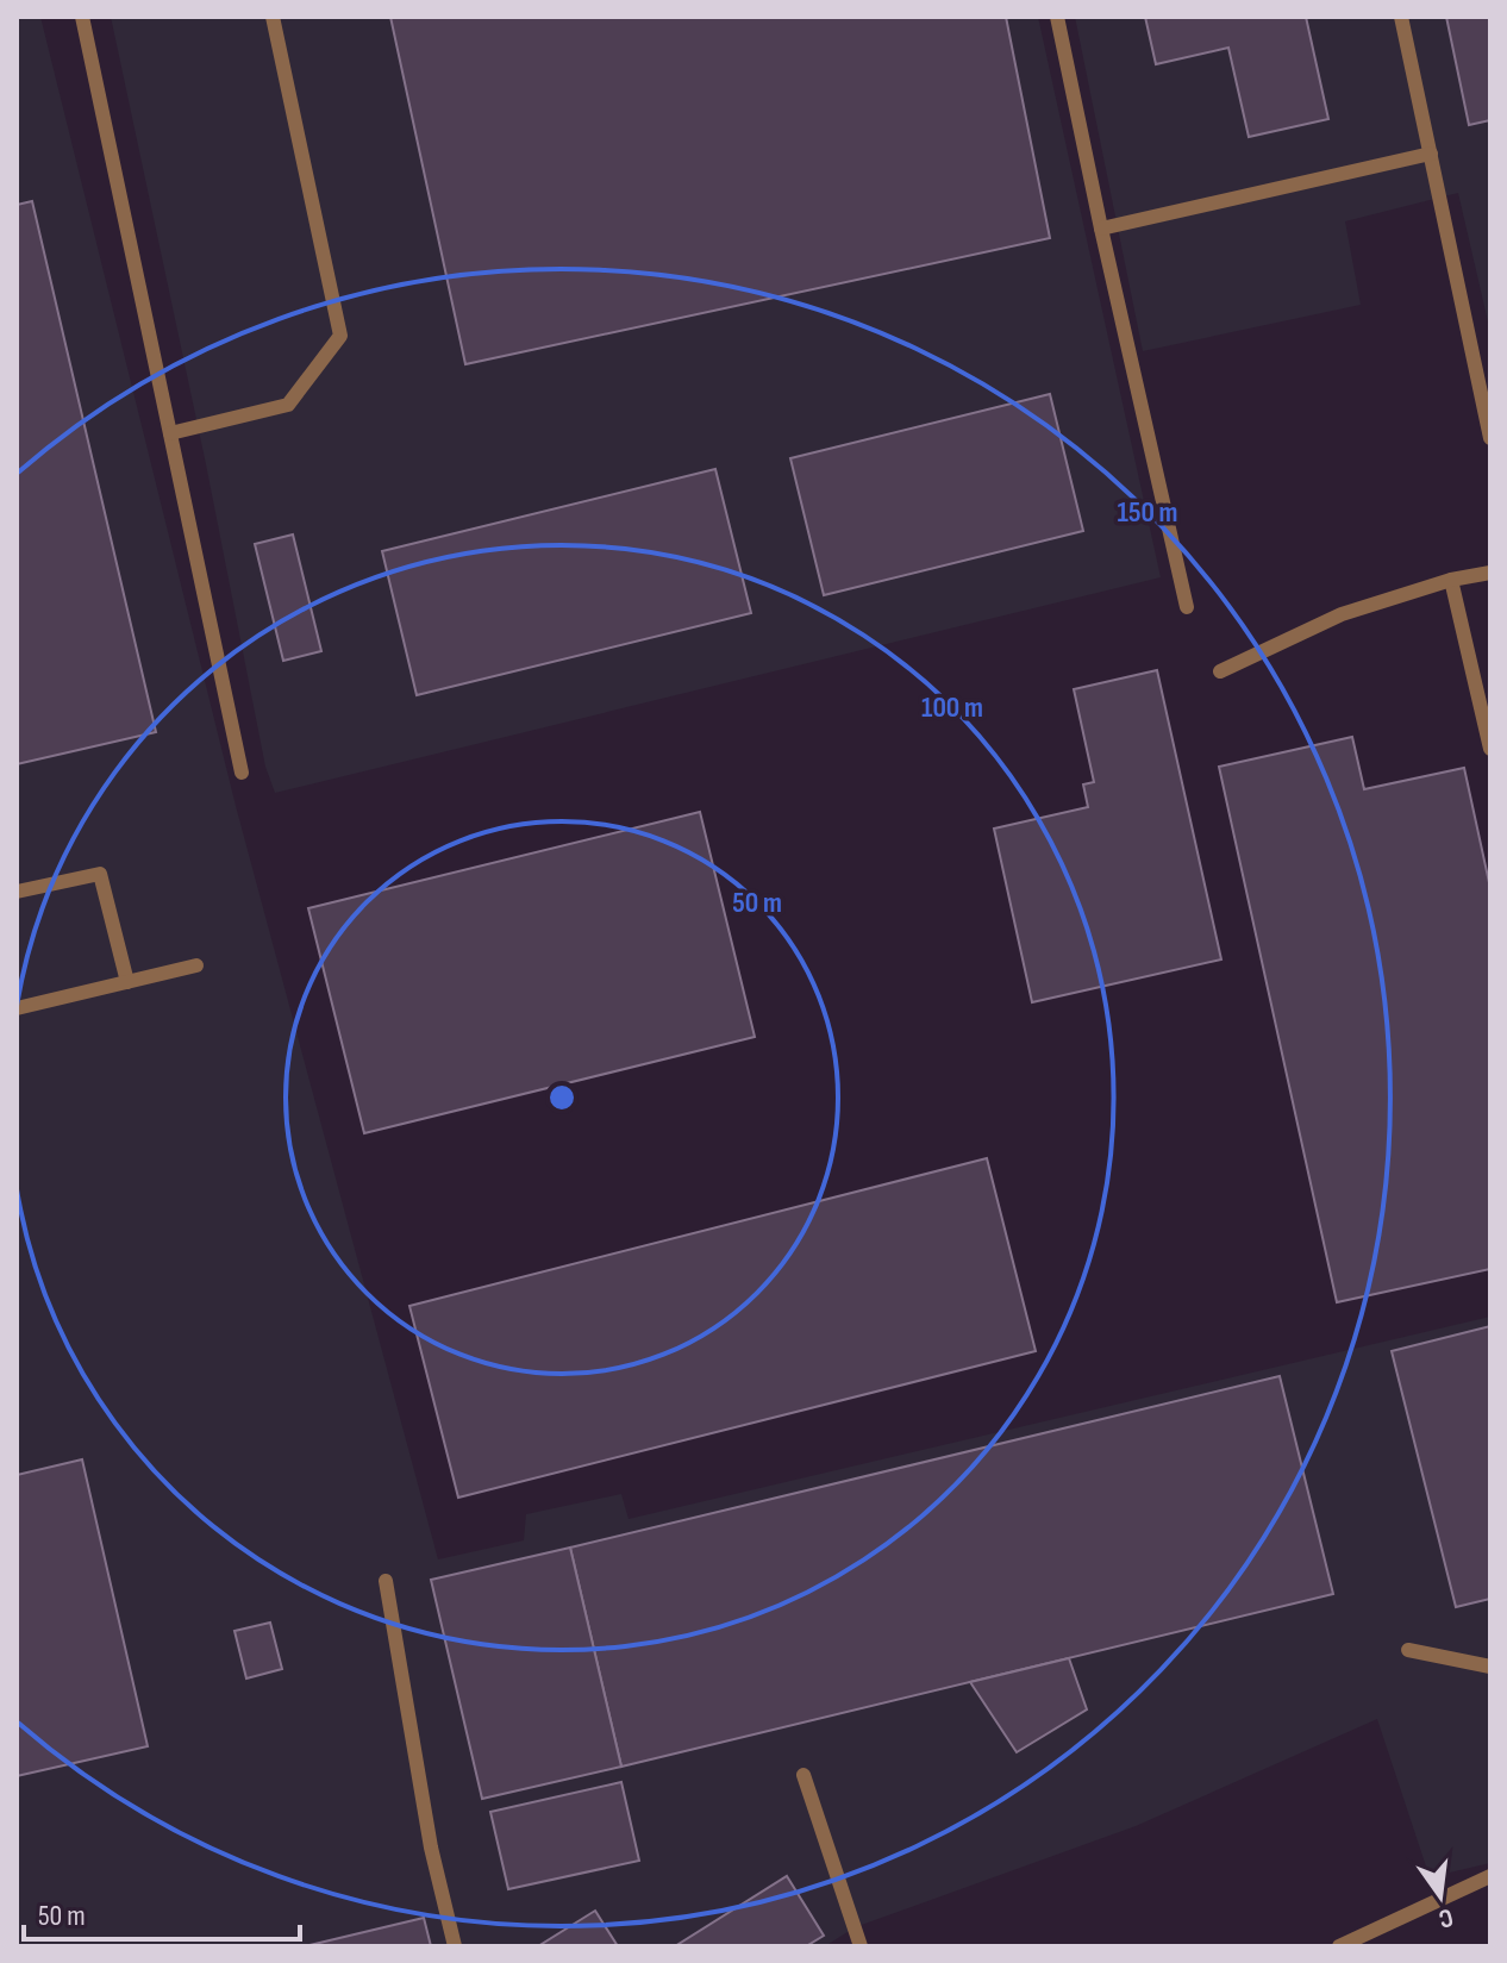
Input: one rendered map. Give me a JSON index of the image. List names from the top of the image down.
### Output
{
  "scale_bar": "50 m",
  "north": "bottom",
  "rings": ["150 m", "100 m", "50 m"]
}
